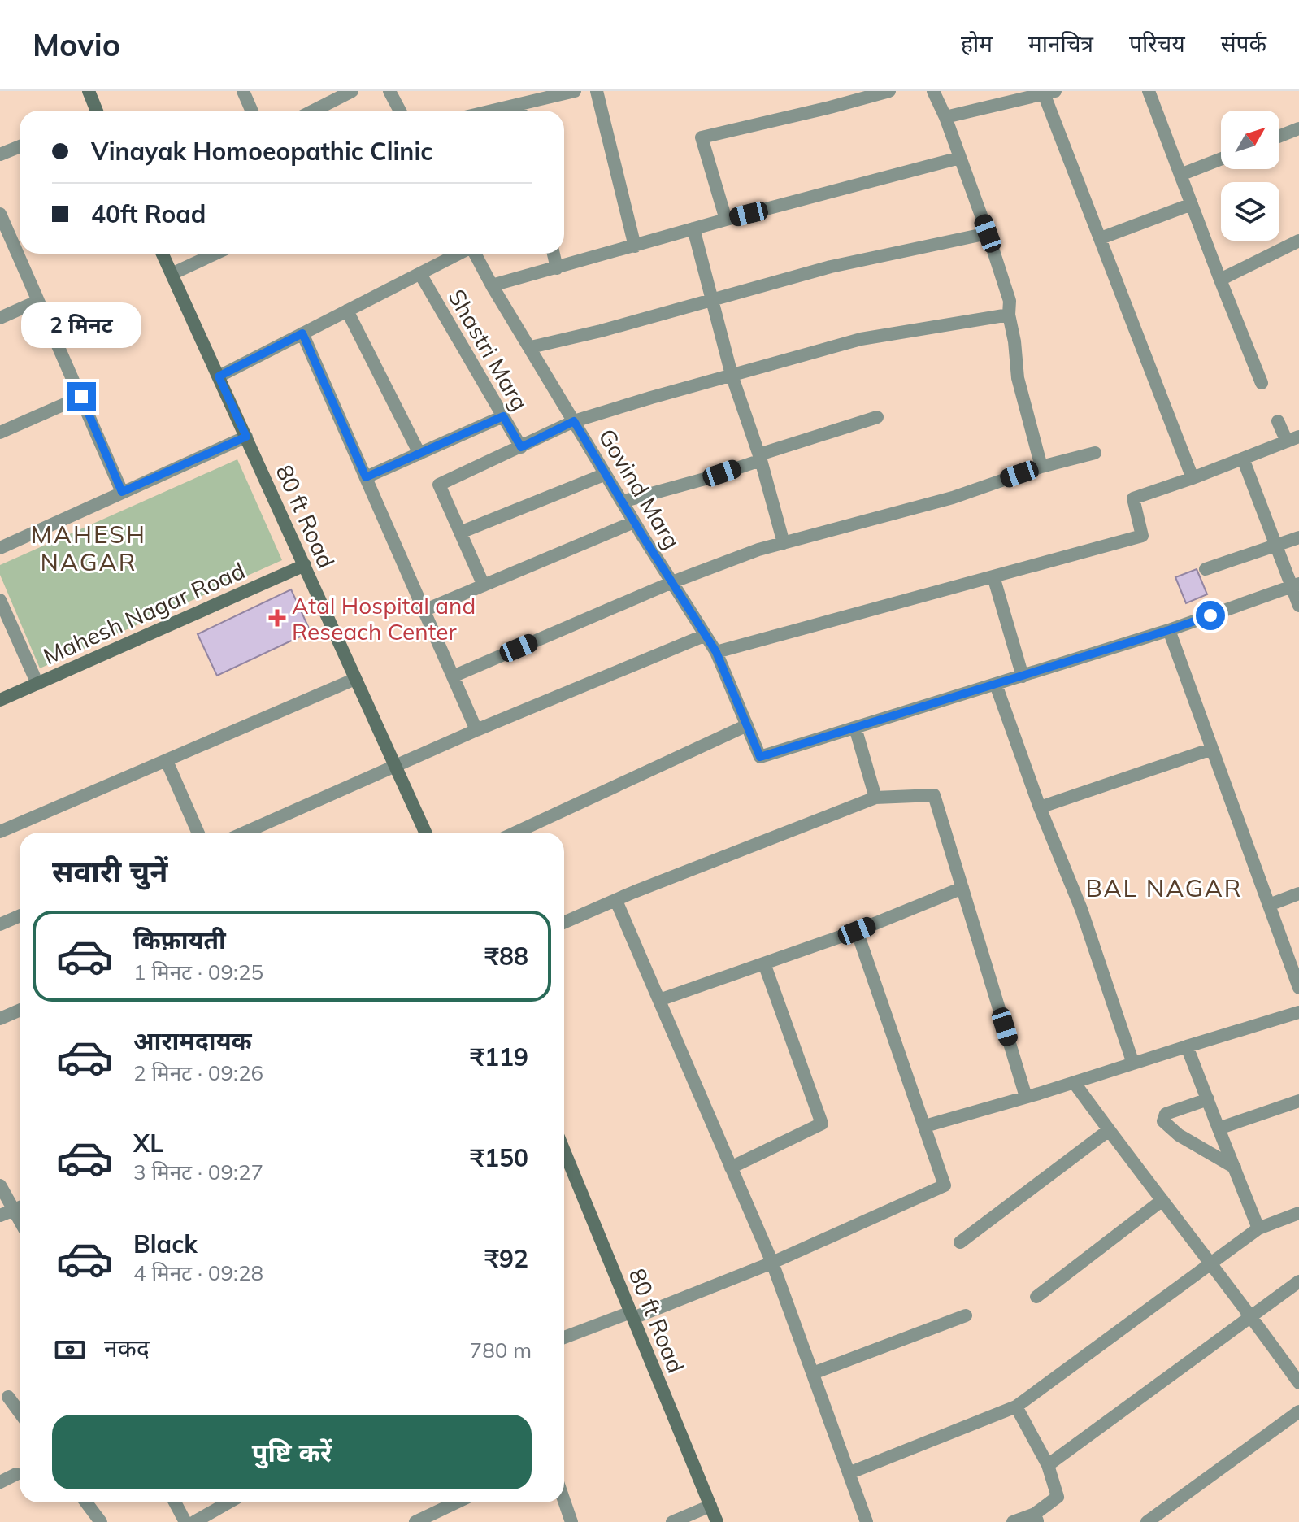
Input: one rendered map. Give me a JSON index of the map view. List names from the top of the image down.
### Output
{
  "streets": {
    "street": [
      "Shastri Marg",
      "Govind Marg",
      "80 ft Road",
      "Mahesh Nagar Road"
    ]
  },
  "crossings": [
    ["80 ft Road", "Mahesh Nagar Road"]
  ],
  "districts": ["MAHESH NAGAR", "BAL NAGAR"],
  "places": {
    "health": ["Atal Hospital and Reseach Center"]
  },
  "north": "top right",
  "page": {
    "header": "Movio",
    "nav": [
      "होम",
      "मानचित्र",
      "परिचय",
      "संपर्क"
    ],
    "banner": ["Vinayak Homoeopathic Clinic", "40ft Road"],
    "bubble": "2 मिनट",
    "heading": "सवारी चुनें",
    "list": [
      {
        "name": "किफ़ायती",
        "note": "1 मिनट · 09:25",
        "value": "₹88"
      },
      {
        "name": "आरामदायक",
        "note": "2 मिनट · 09:26",
        "value": "₹119"
      },
      {
        "name": "XL",
        "note": "3 मिनट · 09:27",
        "value": "₹150"
      },
      {
        "name": "Black",
        "note": "4 मिनट · 09:28",
        "value": "₹92"
      }
    ],
    "pay": ["नकद", "780 m"],
    "buttons": "पुष्टि करें"
  }
}
